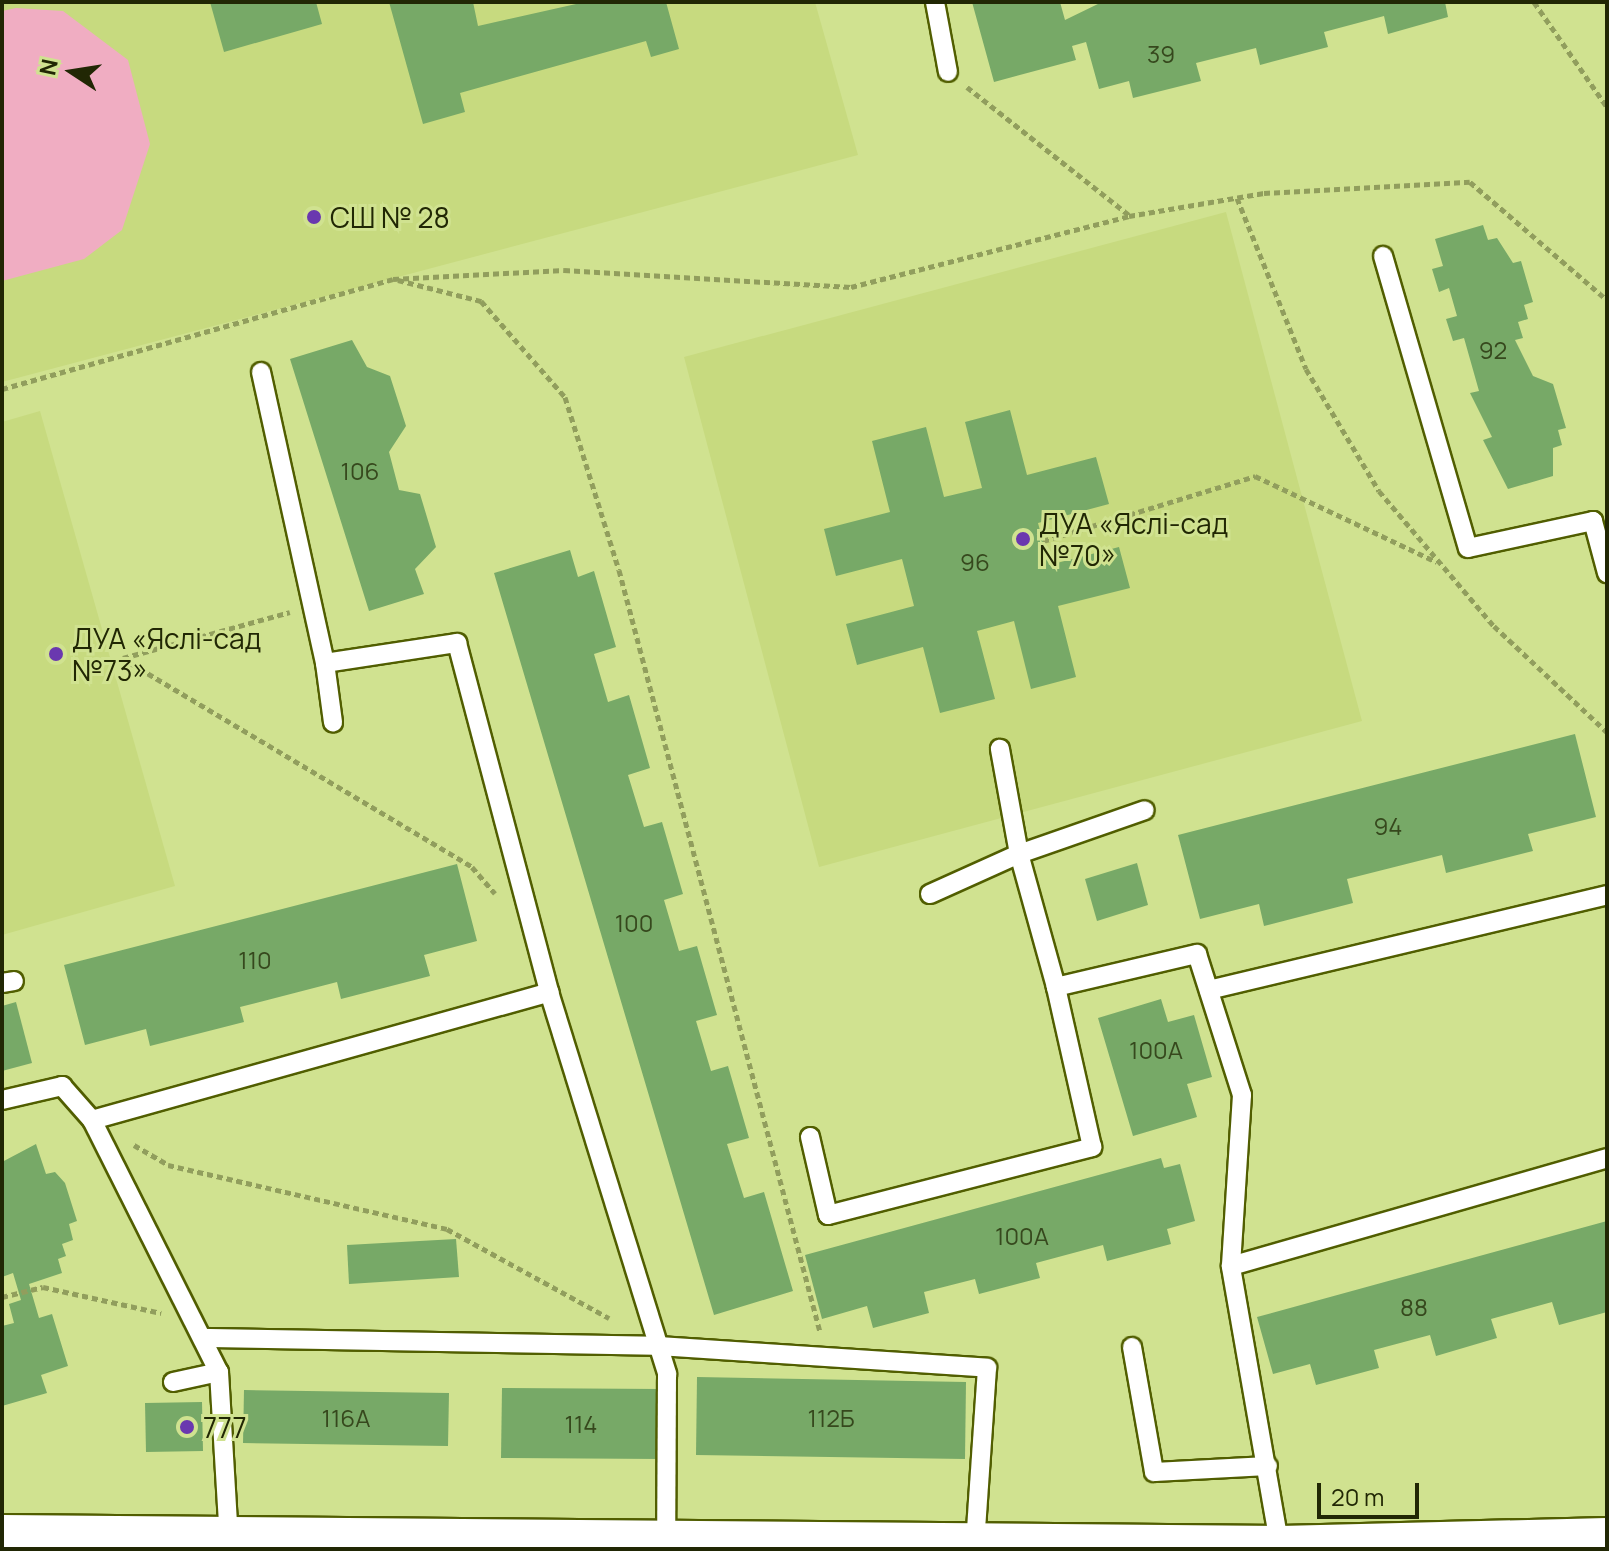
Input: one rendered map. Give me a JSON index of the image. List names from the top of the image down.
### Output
{
  "places": [
    "СШ № 28",
    "ДУА «Яслі-сад №70»",
    "ДУА «Яслі-сад №73»",
    "777"
  ],
  "house_numbers": [
    "39",
    "92",
    "106",
    "96",
    "94",
    "100",
    "110",
    "100А",
    "100А",
    "88",
    "116А",
    "112Б",
    "114"
  ],
  "scale_bar": "20 m",
  "north": "left"
}
